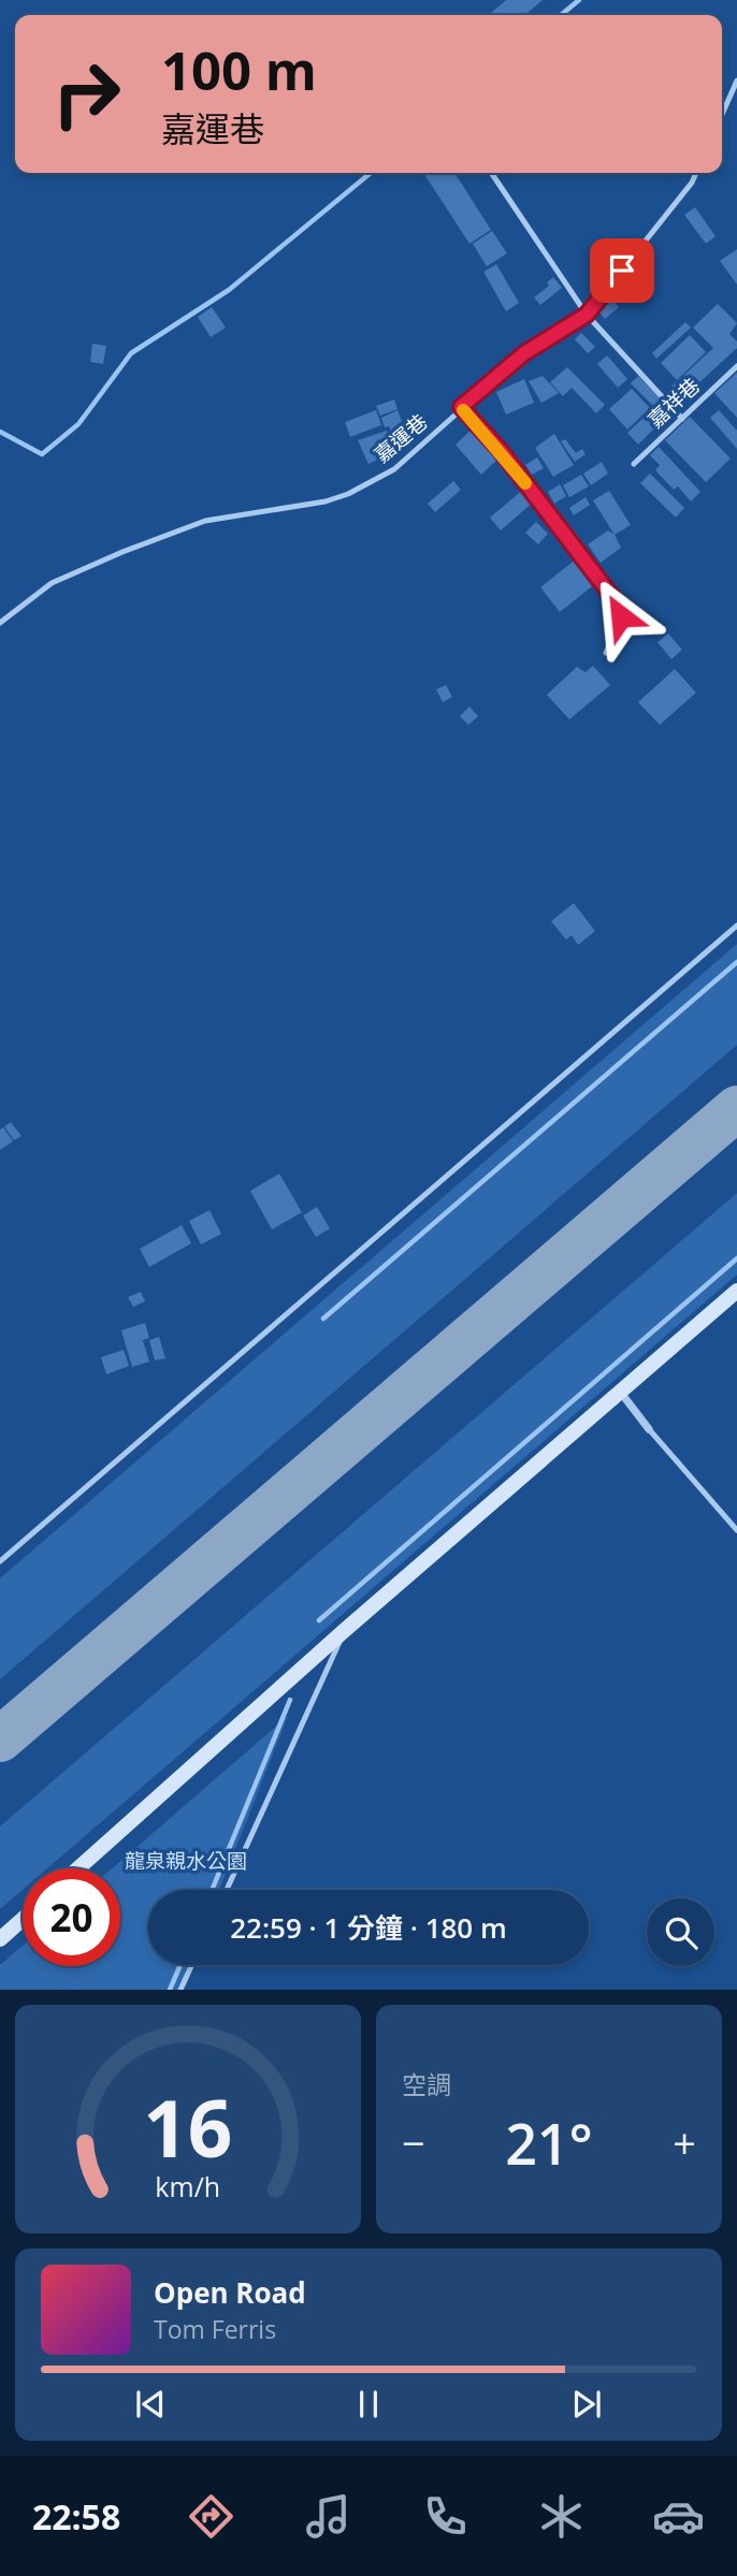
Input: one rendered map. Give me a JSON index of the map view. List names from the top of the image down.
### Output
{
  "streets": {
    "lane": ["嘉祥巷", "嘉運巷"]
  },
  "parks": ["龍泉親水公園"],
  "page": {
    "turn": ["100 m", "嘉運巷"],
    "limit": "20",
    "trip": "22:59 · 1 分鐘 · 180 m",
    "tile": "空調",
    "heat": ["−", "21°", "+"],
    "song": ["Open Road", "Tom Ferris"],
    "tabs": "22:58",
    "gauge": ["16", "km/h"]
  }
}
